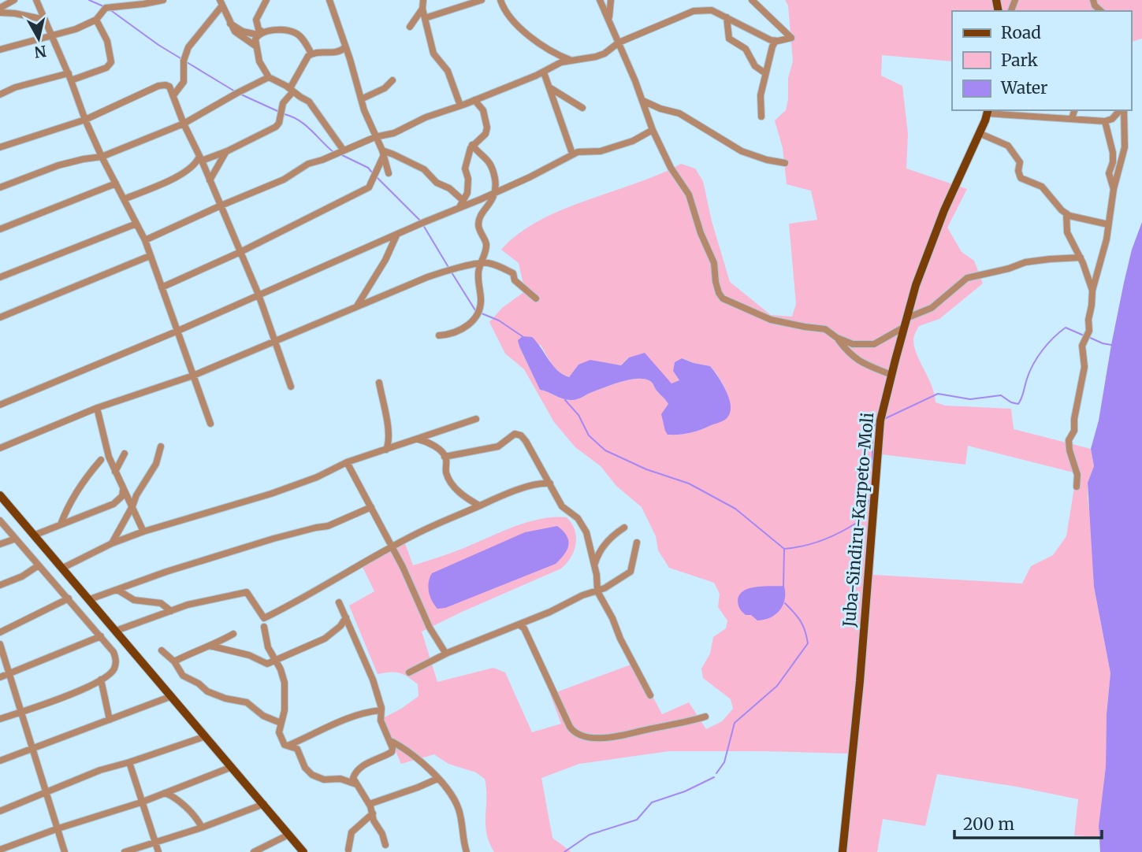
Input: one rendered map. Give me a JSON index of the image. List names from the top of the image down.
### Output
{
  "streets": {
    "main road": ["Juba-Sindiru-Karpeto-Moli"]
  },
  "legend": ["Road", "Park", "Water"],
  "scale_bar": "200 m",
  "north": "bottom"
}
